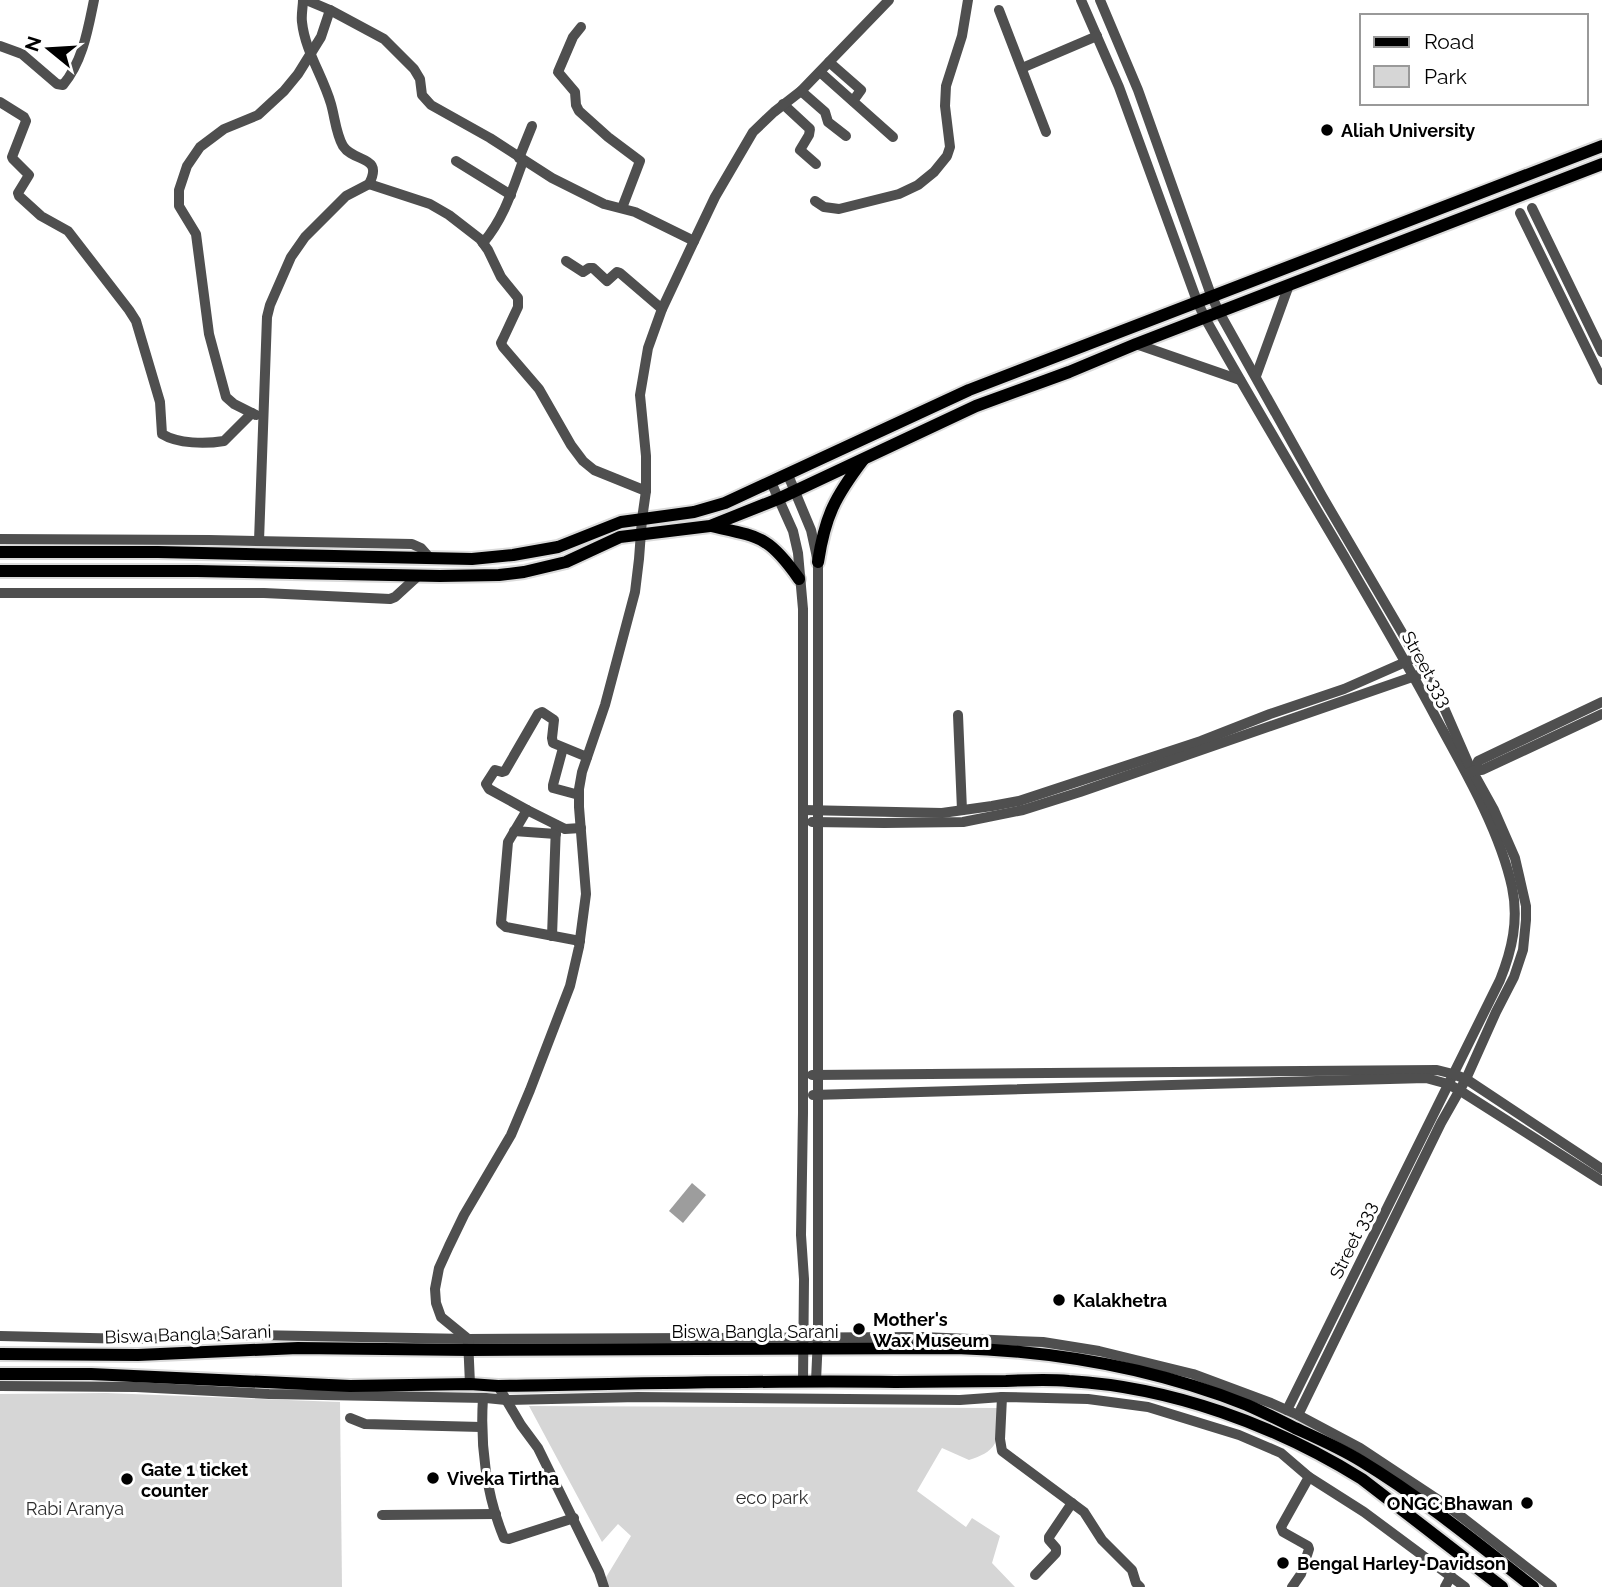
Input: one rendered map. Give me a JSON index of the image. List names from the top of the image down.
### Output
{
  "streets": {
    "main road": ["Biswa Bangla Sarani"],
    "street": ["Street 333"]
  },
  "parks": ["eco park", "Rabi Aranya"],
  "places": [
    "Aliah University",
    "Kalakhetra",
    "Mother's Wax Museum",
    "Viveka Tirtha",
    "Gate 1 ticket counter",
    "ONGC Bhawan",
    "Bengal Harley-Davidson"
  ],
  "legend": ["Road", "Park"],
  "north": "left"
}
